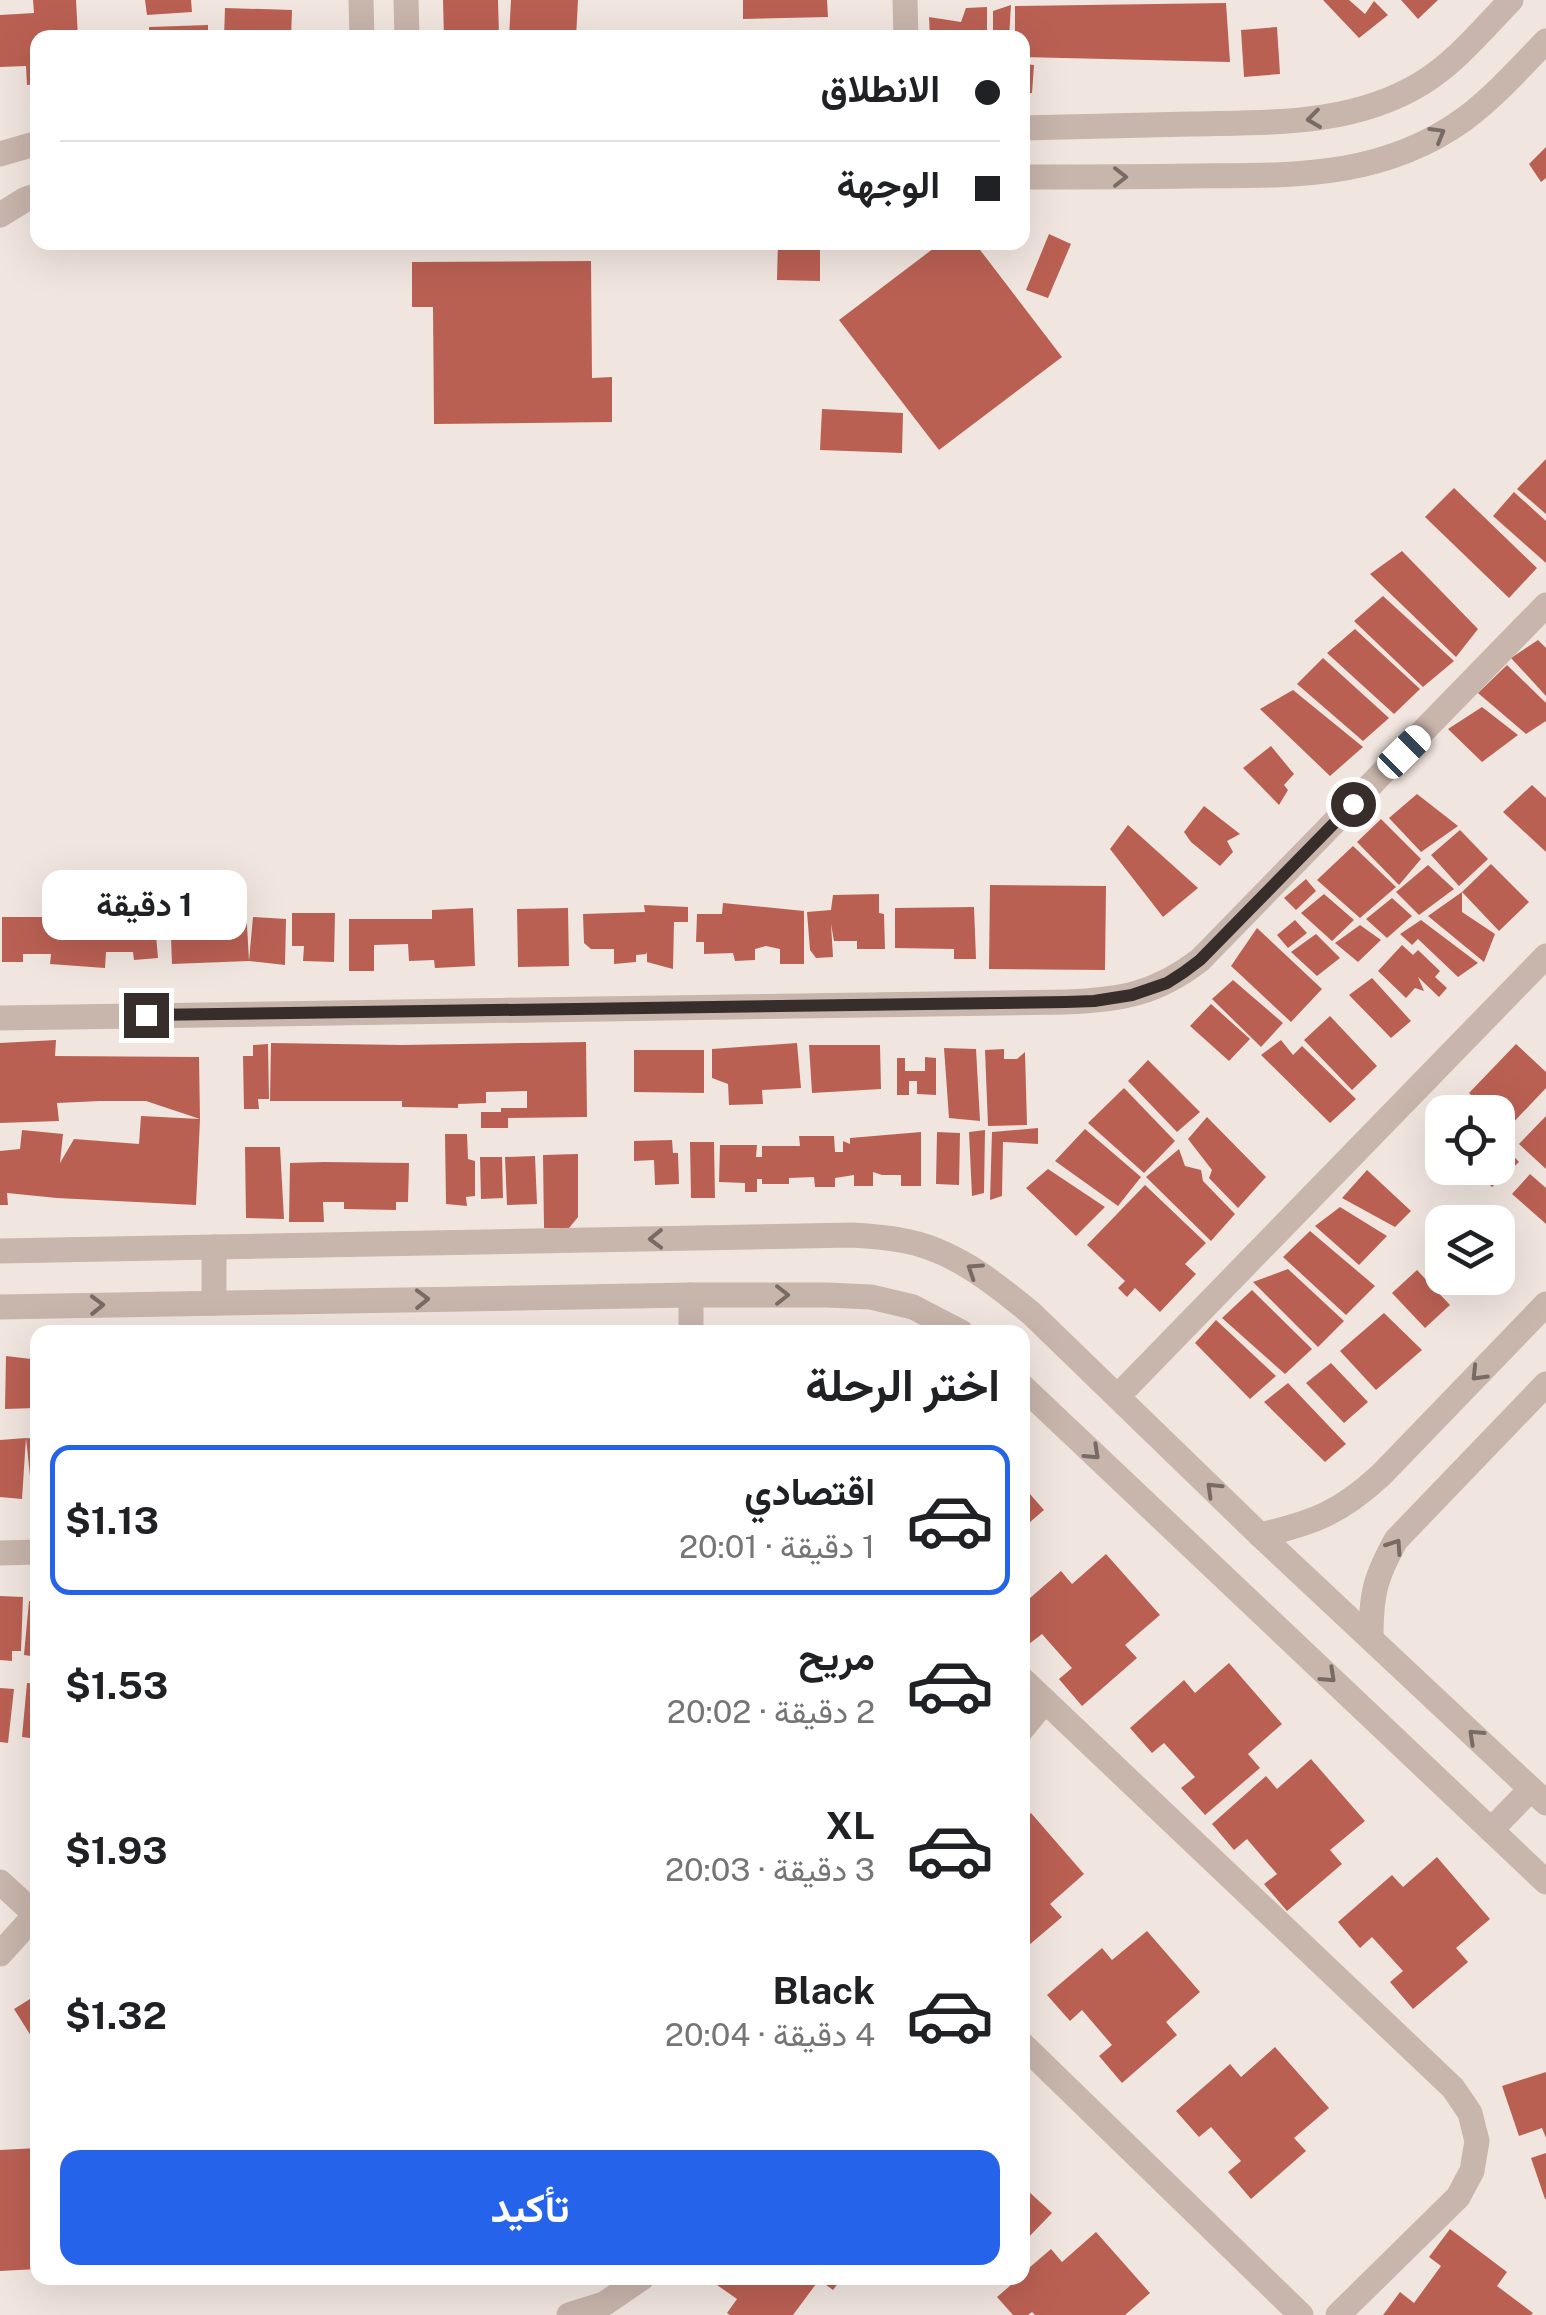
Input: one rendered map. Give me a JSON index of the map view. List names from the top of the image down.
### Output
{
  "page": {
    "banner": ["الانطلاق", "الوجهة"],
    "bubble": "1 دقيقة",
    "heading": "اختر الرحلة",
    "list": [
      {
        "name": "اقتصادي",
        "note": "1 دقيقة · 20:01",
        "value": "$1.13"
      },
      {
        "name": "مريح",
        "note": "2 دقيقة · 20:02",
        "value": "$1.53"
      },
      {
        "name": "XL",
        "note": "3 دقيقة · 20:03",
        "value": "$1.93"
      },
      {
        "name": "Black",
        "note": "4 دقيقة · 20:04",
        "value": "$1.32"
      }
    ],
    "buttons": "تأكيد"
  }
}
